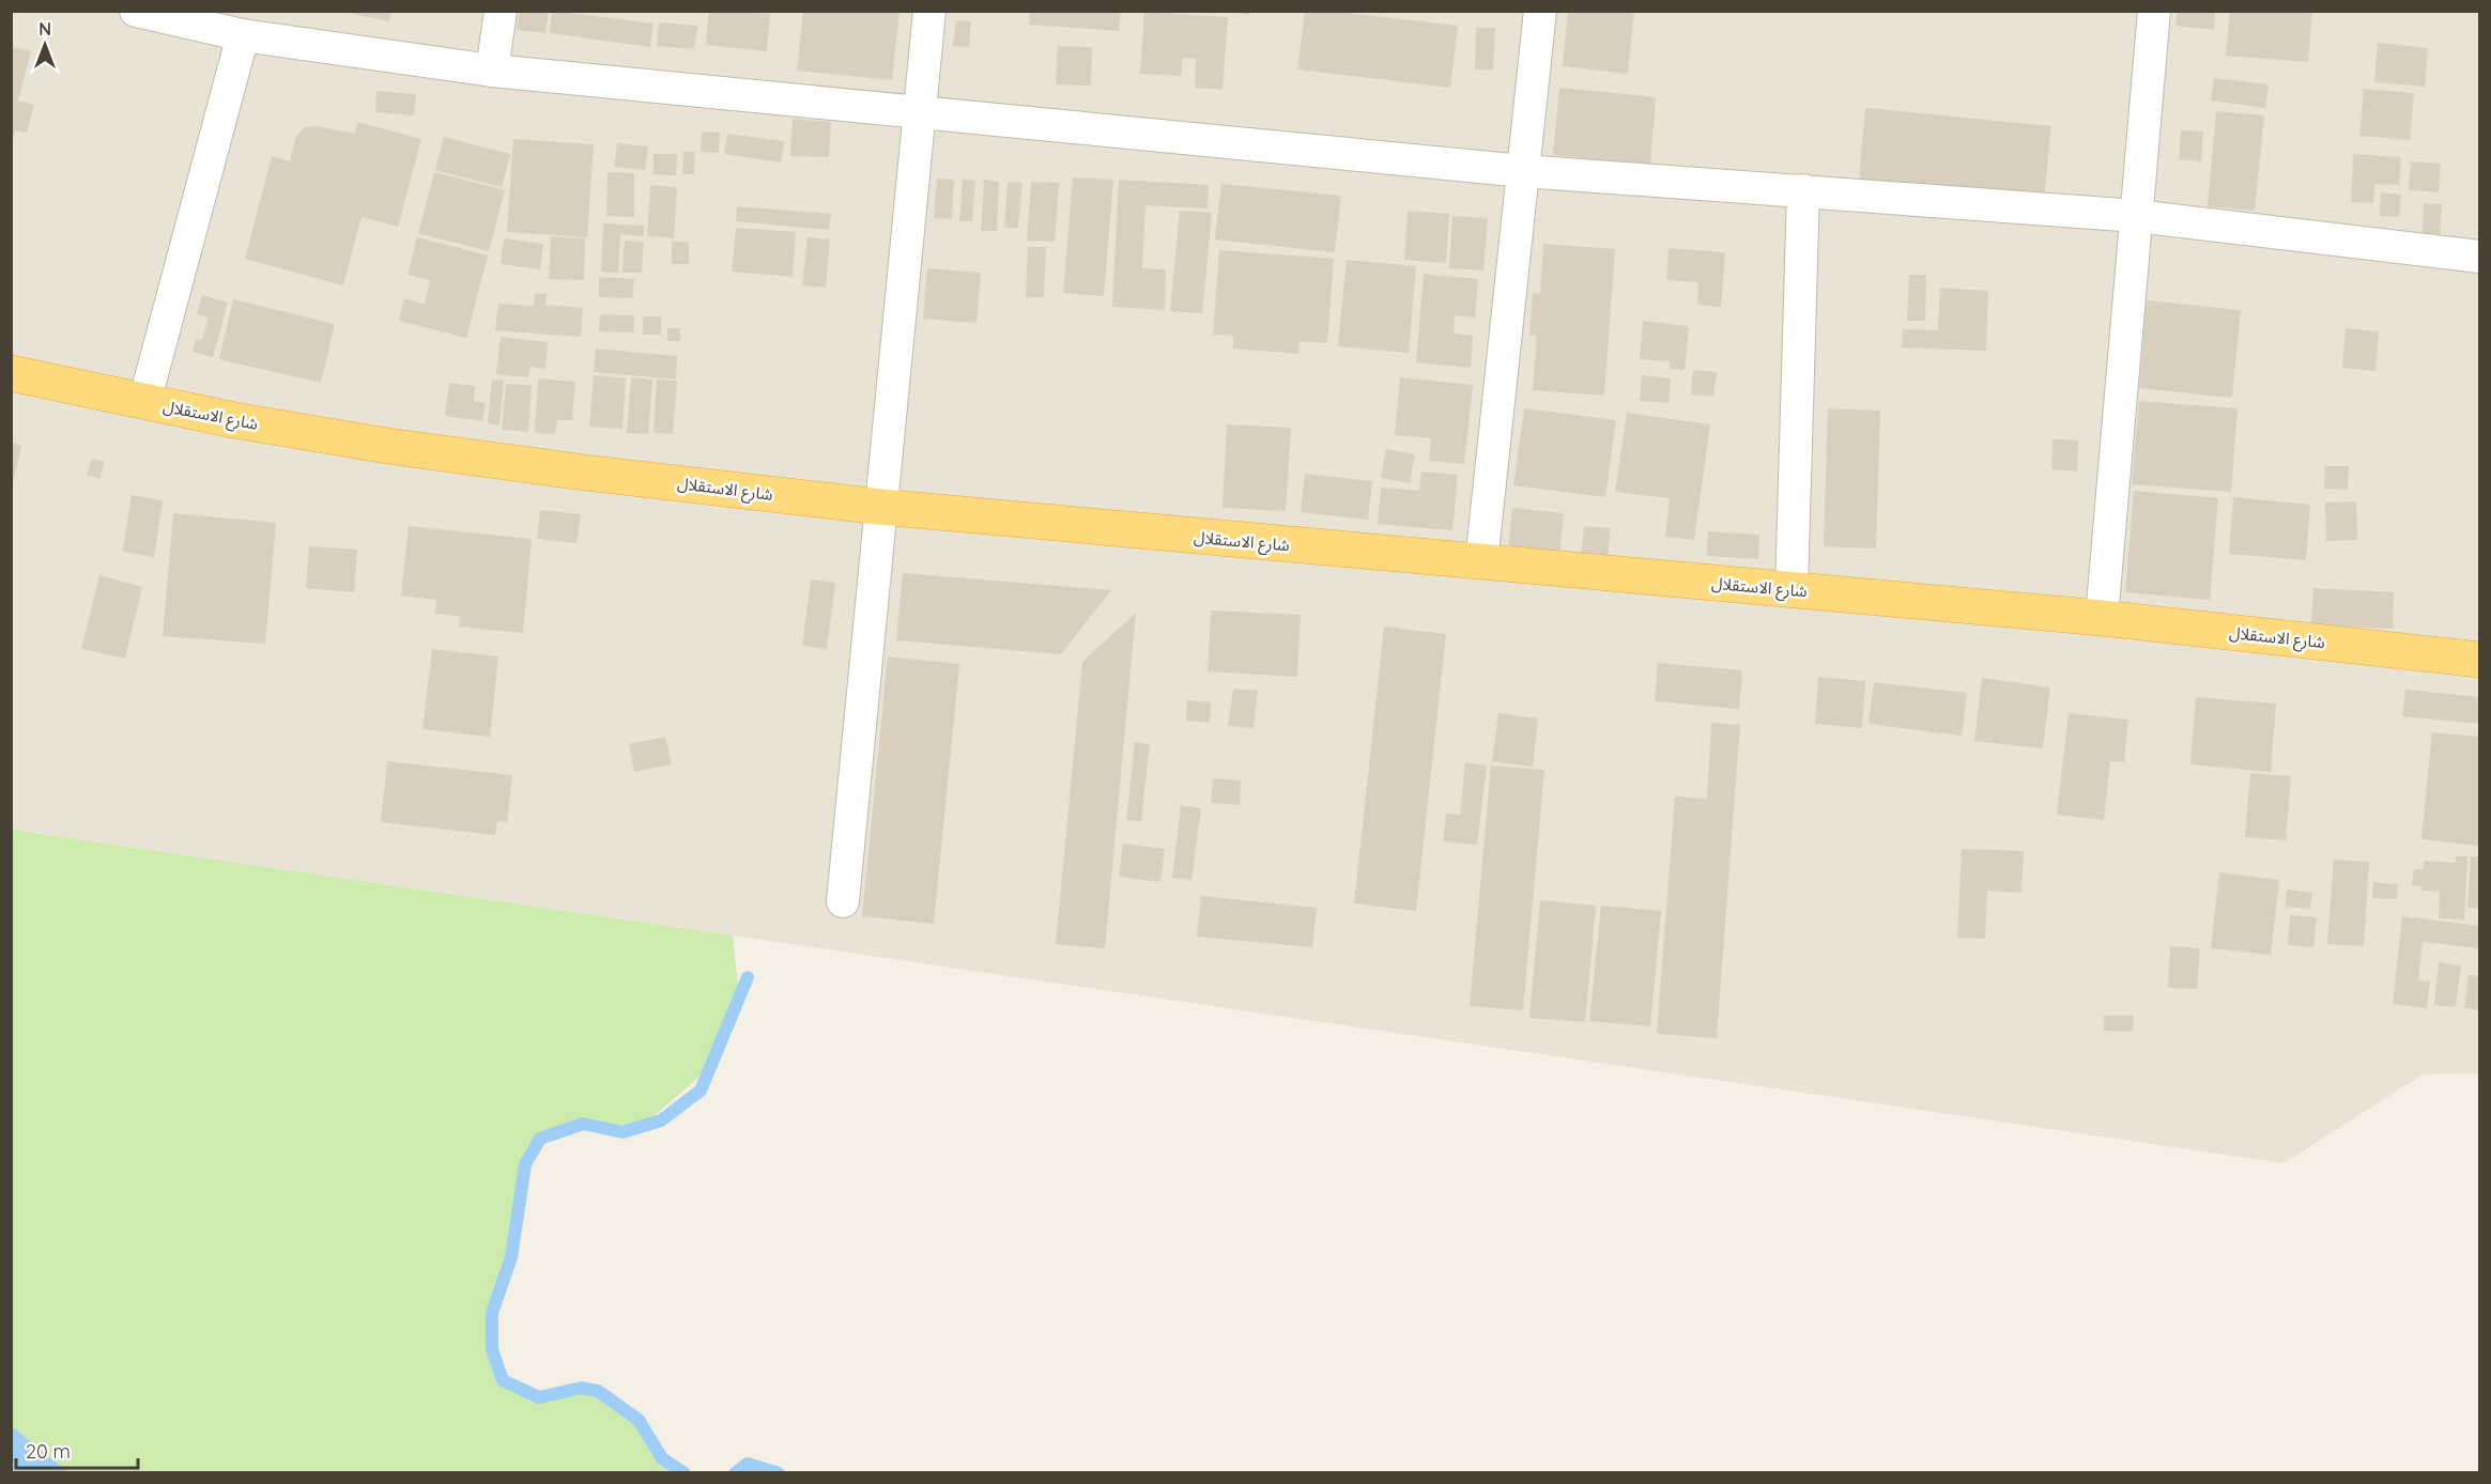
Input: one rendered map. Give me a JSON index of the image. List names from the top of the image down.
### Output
{
  "streets": {
    "highway": ["شارع الاستقلال"]
  },
  "scale_bar": "20 m",
  "north": "top"
}
